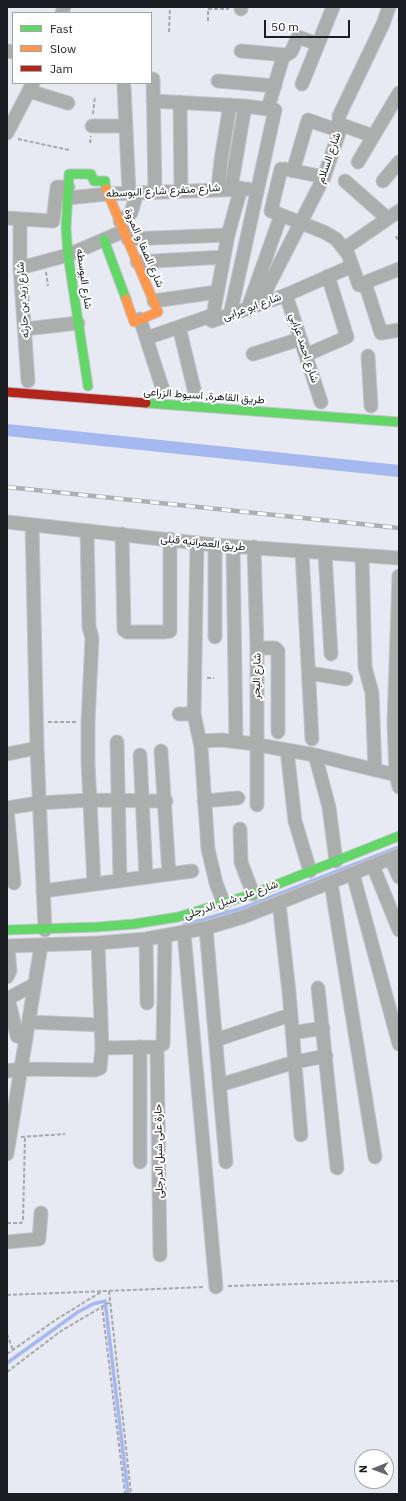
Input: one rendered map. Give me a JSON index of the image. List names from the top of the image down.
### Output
{
  "streets": {
    "main road": [
      "شارع الصفا و المروة",
      "شارع البوسطه",
      "طريق القاهرة, اسيوط الزراعى",
      "شارع على شبل الدرجلى"
    ],
    "street": [
      "شارع السلام",
      "شارع متفرع شارع البوسطه",
      "شارع زيد بن حارثه",
      "شارع ابو عرابى",
      "شارع احمد عرابي",
      "طريق العمرانيه قبلى",
      "شارع البحر",
      "حارة على شبل الدرجلى"
    ]
  },
  "crossings": [
    ["شارع السلام", "شارع ابو عرابى"],
    ["شارع متفرع شارع البوسطه", "شارع الصفا و المروة"],
    ["شارع متفرع شارع البوسطه", "شارع البوسطه"],
    ["شارع متفرع شارع البوسطه", "شارع ابو عرابى"],
    ["شارع الصفا و المروة", "شارع البوسطه"],
    ["شارع ابو عرابى", "شارع احمد عرابي"],
    ["شارع احمد عرابي", "طريق القاهرة, اسيوط الزراعى"],
    ["طريق العمرانيه قبلى", "شارع البحر"],
    ["شارع على شبل الدرجلى", "حارة على شبل الدرجلى"]
  ],
  "legend": ["Fast", "Slow", "Jam"],
  "scale_bar": "50 m",
  "north": "left"
}
